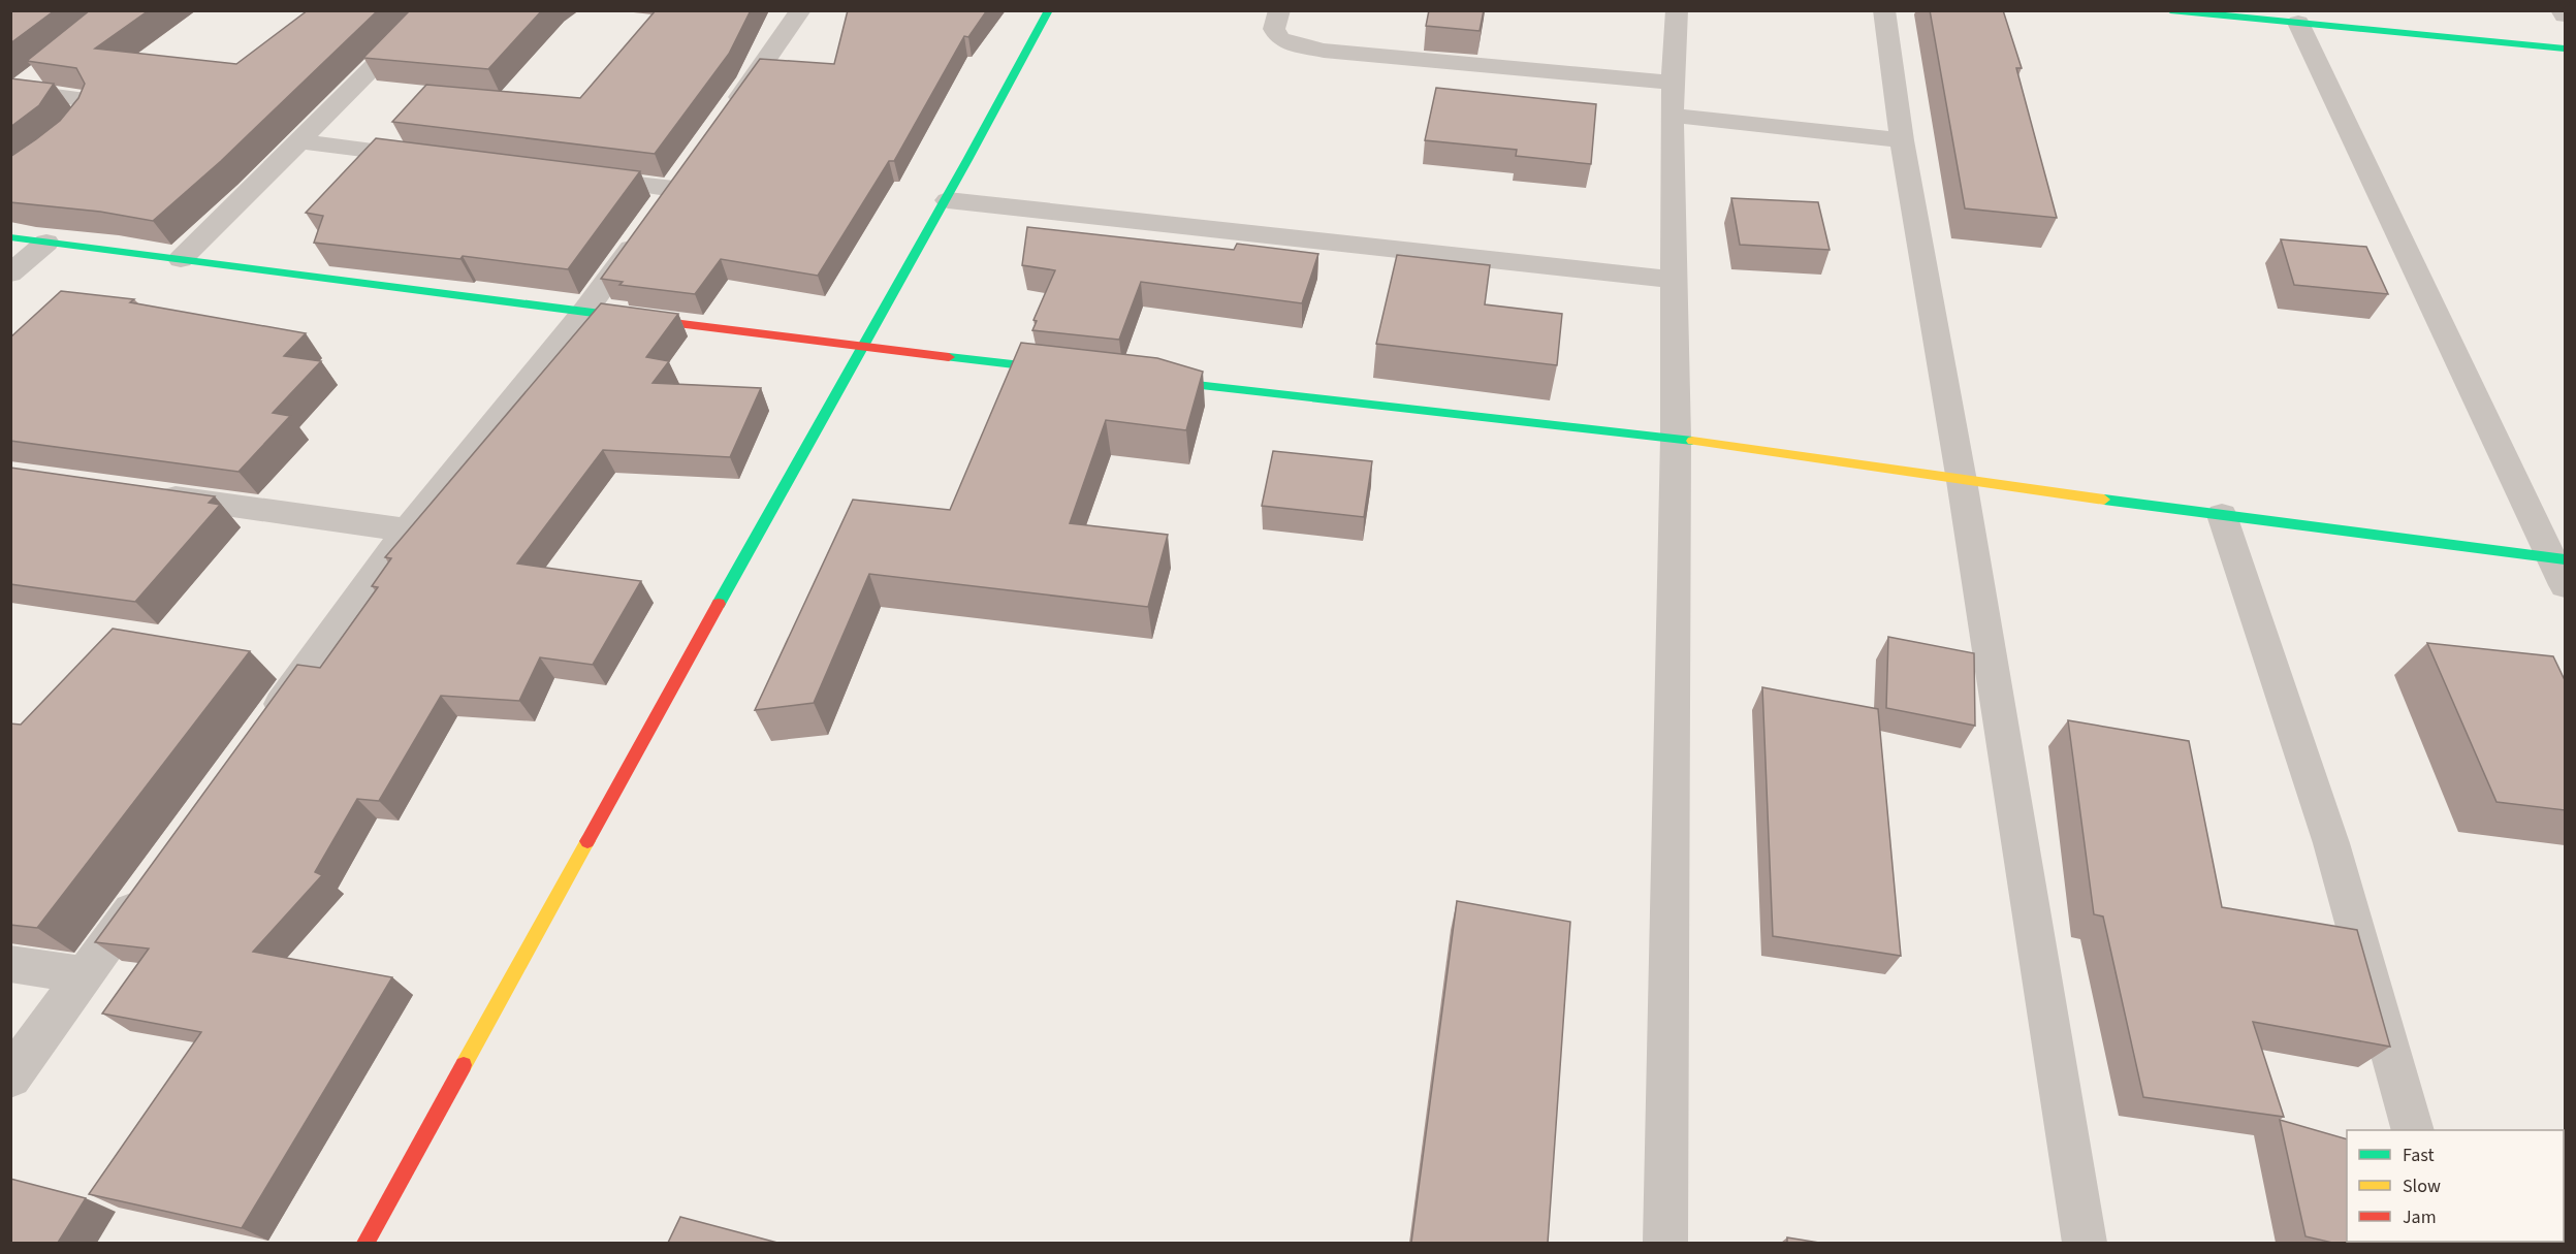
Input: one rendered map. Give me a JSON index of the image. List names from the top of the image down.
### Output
{
  "legend": ["Fast", "Slow", "Jam"]
}
